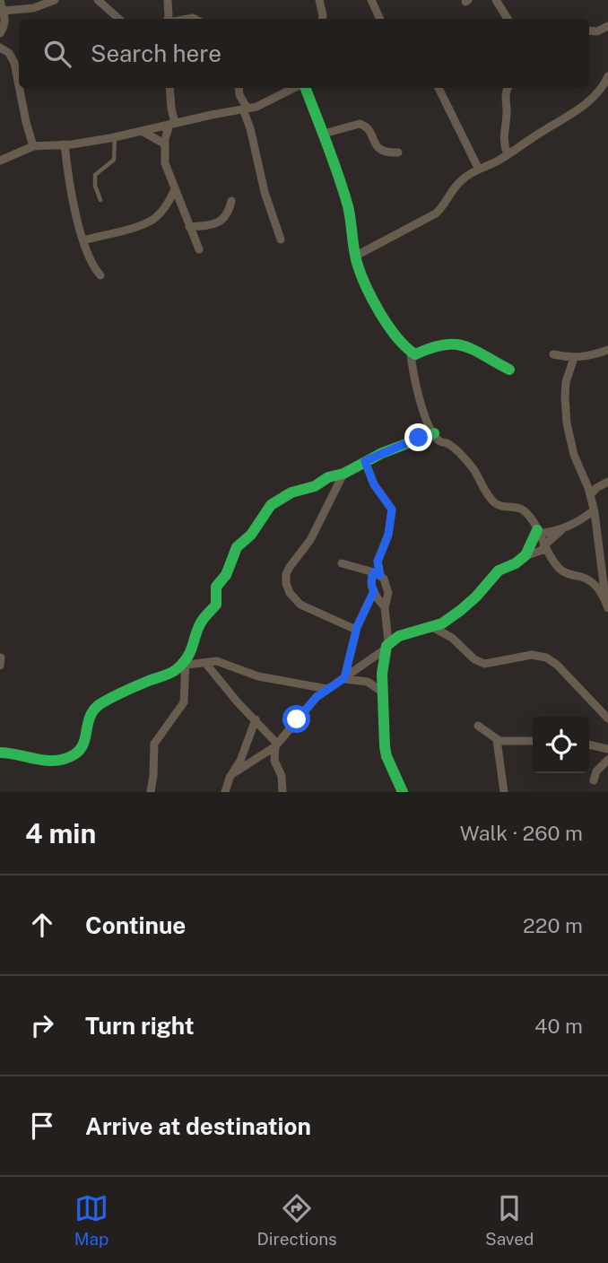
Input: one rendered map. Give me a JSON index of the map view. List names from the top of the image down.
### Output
{
  "page": {
    "search": "Search here",
    "heading": ["4 min", "Walk · 260 m"],
    "list": [
      ["Continue", "220 m"],
      ["Turn right", "40 m"],
      "Arrive at destination"
    ],
    "nav": ["Map", "Directions", "Saved"]
  }
}
